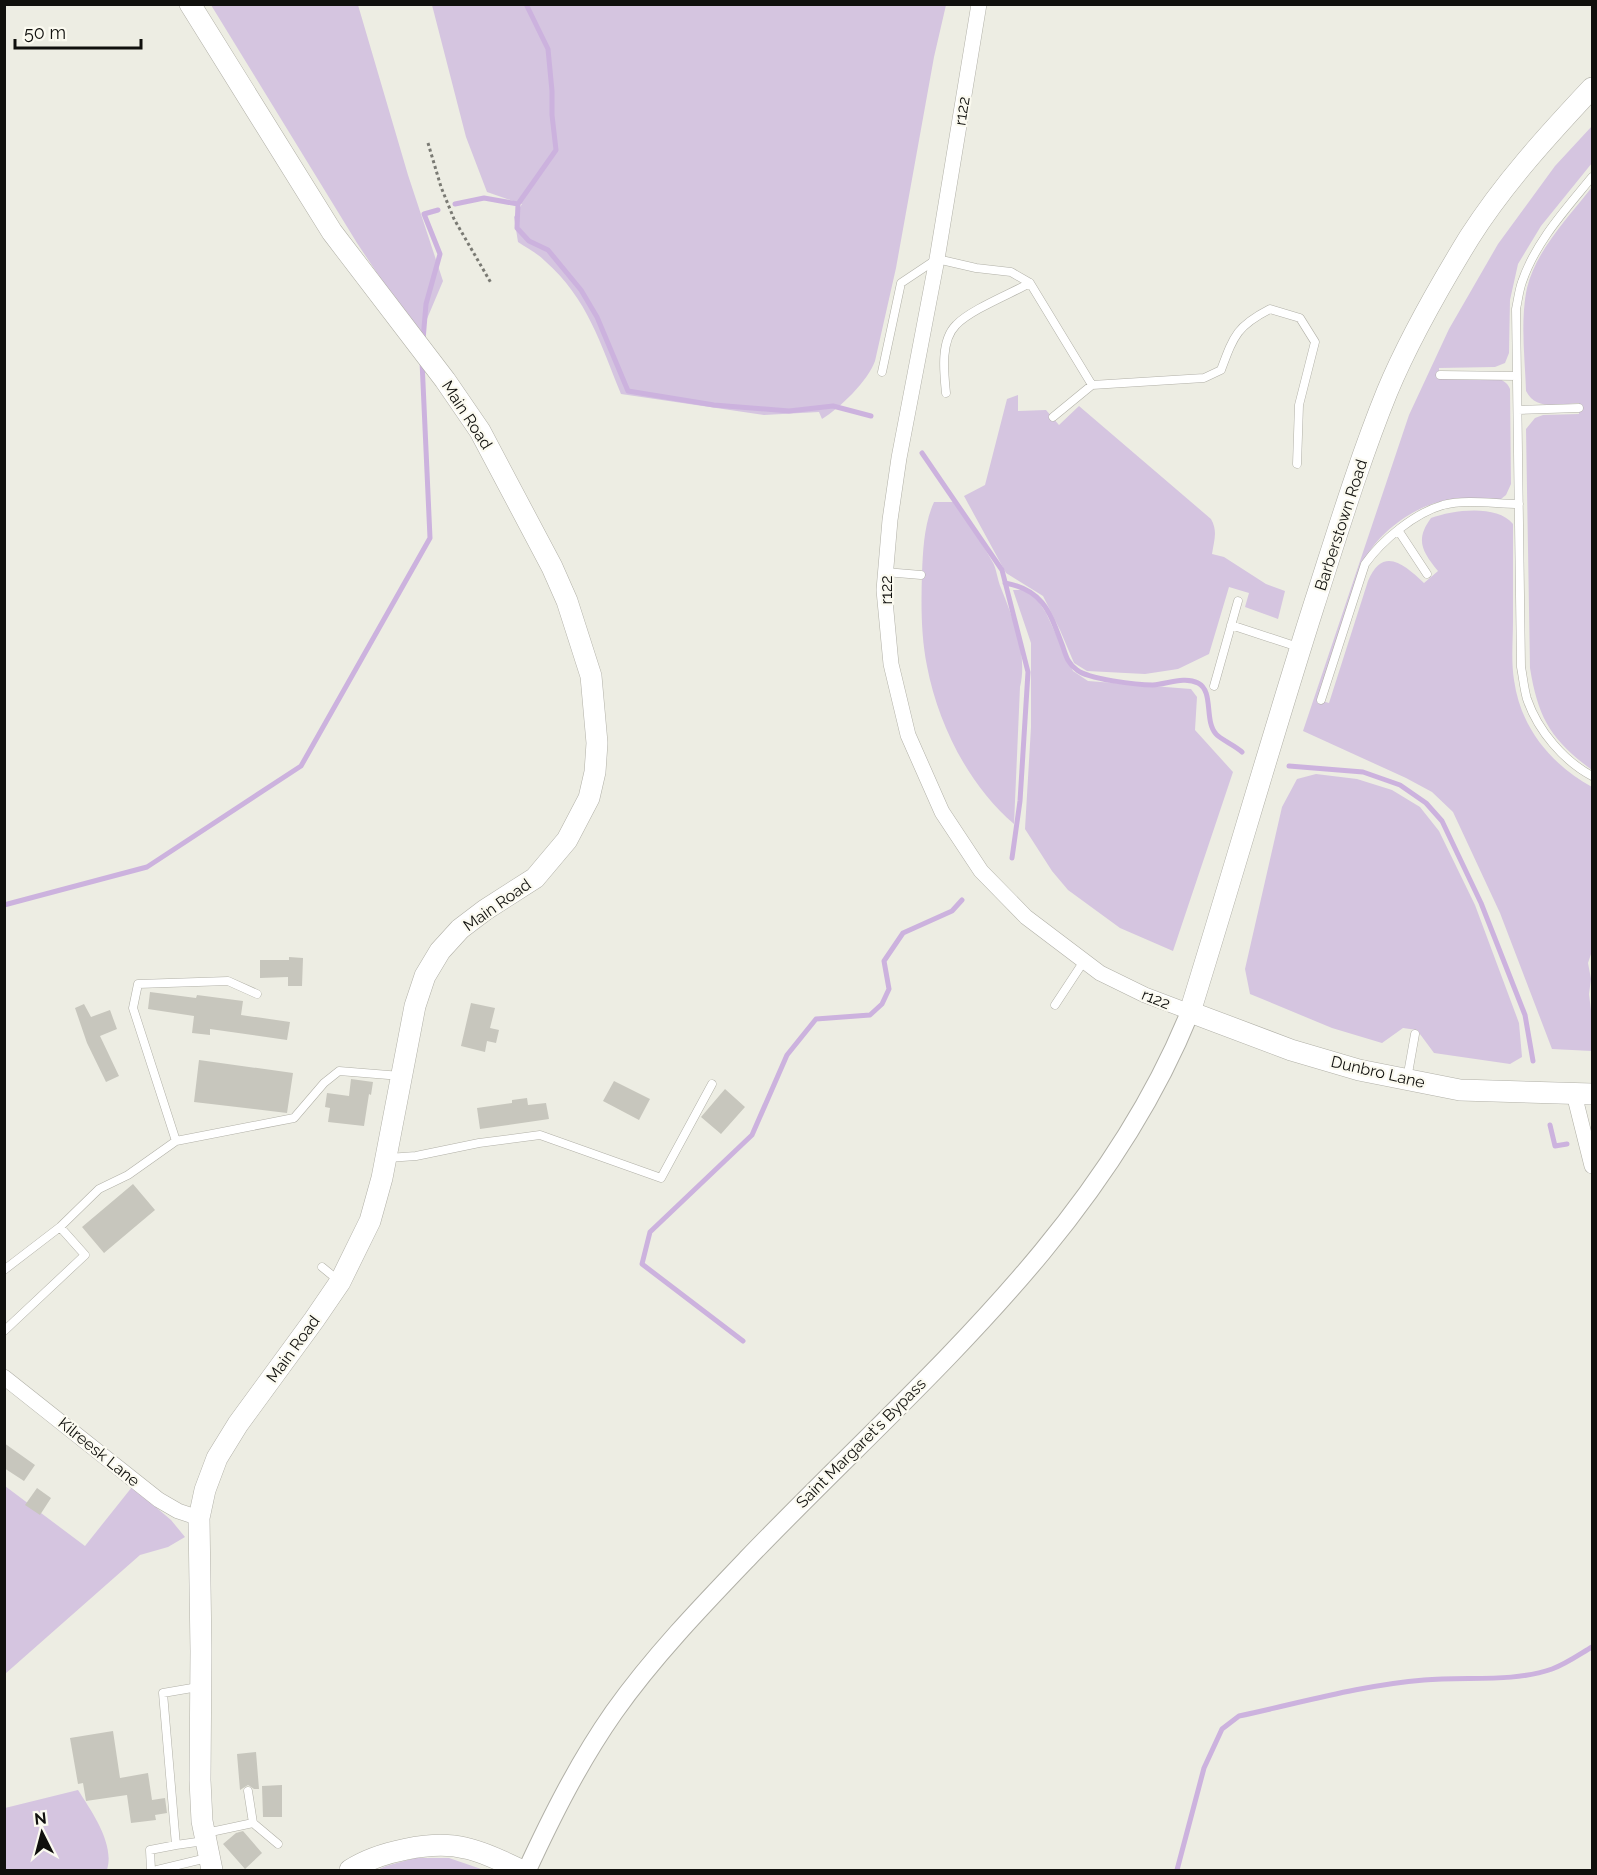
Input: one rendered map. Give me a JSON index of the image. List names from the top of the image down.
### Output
{
  "streets": {
    "main road": ["Main Road", "Barberstown Road", "Dunbro Lane"],
    "street": ["r122", "Saint Margaret's Bypass", "Kilreesk Lane"]
  },
  "crossings": [
    ["r122", "Barberstown Road"],
    ["r122", "Dunbro Lane"],
    ["r122", "Saint Margaret's Bypass"],
    ["Main Road", "Kilreesk Lane"],
    ["Barberstown Road", "Dunbro Lane"],
    ["Barberstown Road", "Saint Margaret's Bypass"],
    ["Dunbro Lane", "Saint Margaret's Bypass"]
  ],
  "scale_bar": "50 m",
  "north": "top"
}
